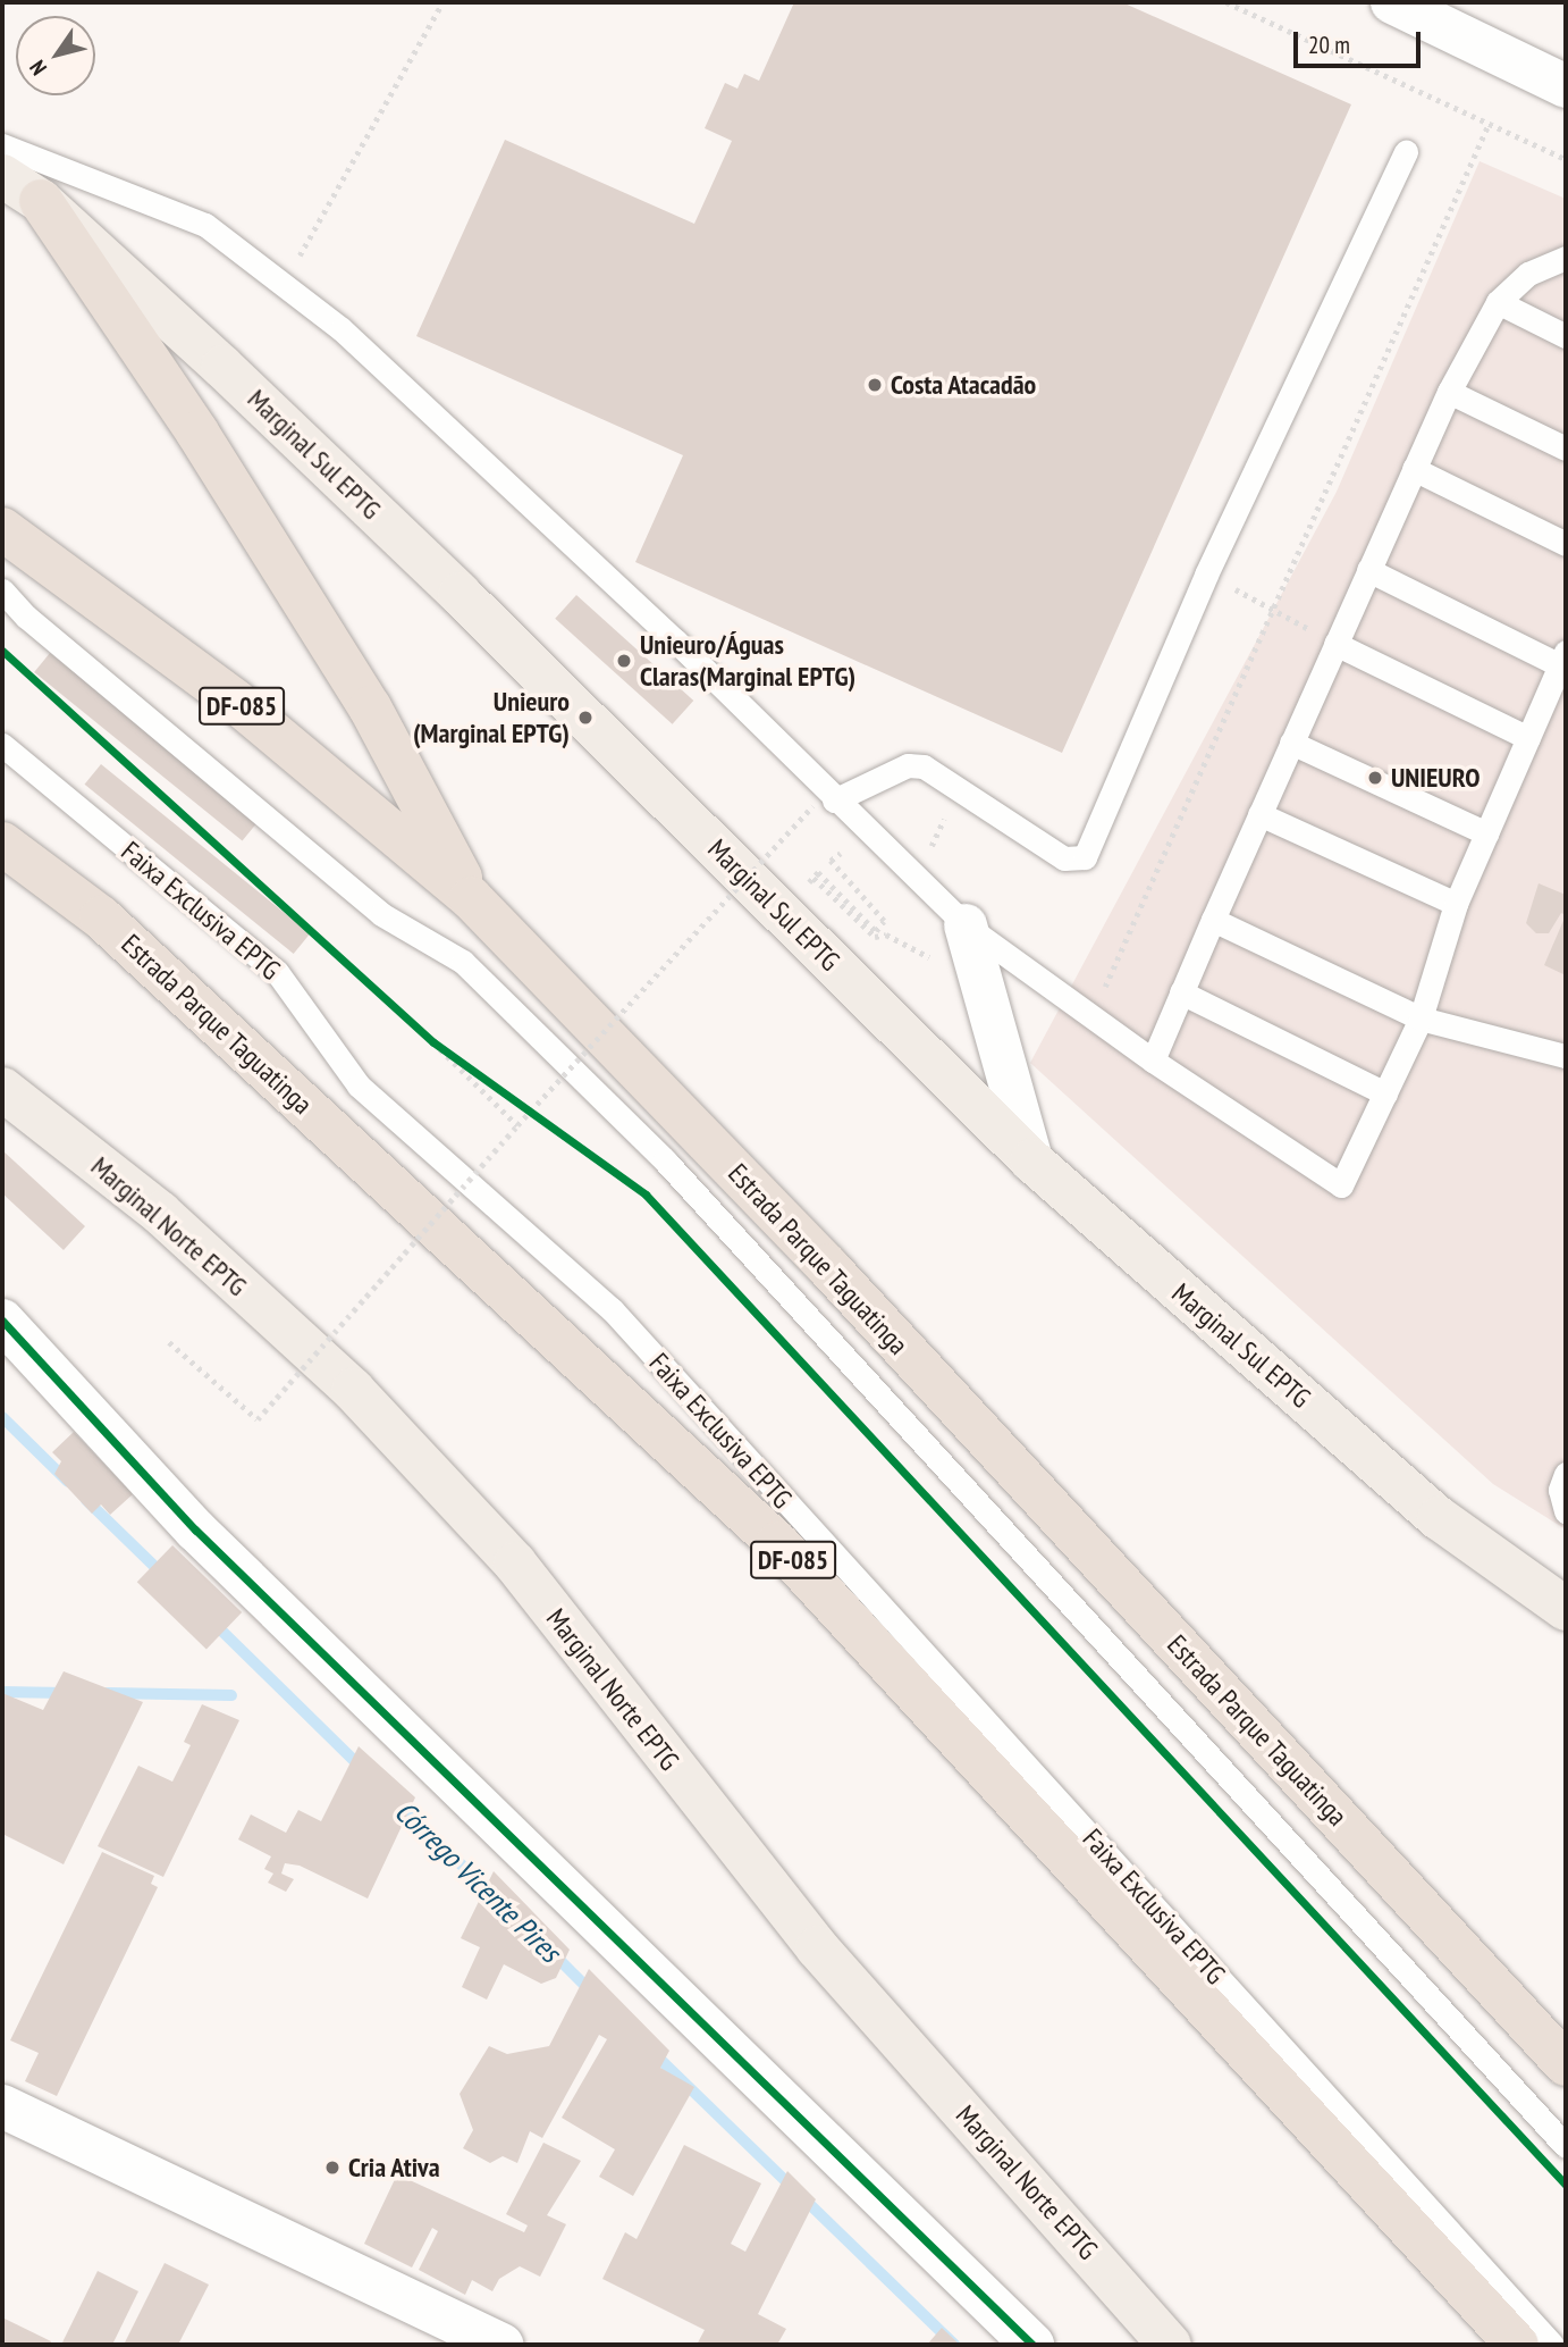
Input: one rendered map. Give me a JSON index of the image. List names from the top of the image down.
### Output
{
  "streets": {
    "highway": ["DF-085", "Estrada Parque Taguatinga"],
    "main road": ["Marginal Sul EPTG", "Marginal Norte EPTG"],
    "lane": ["Faixa Exclusiva EPTG"]
  },
  "water": ["Córrego Vicente Pires"],
  "places": [
    "Costa Atacadão",
    "Unieuro/Águas Claras(Marginal EPTG)",
    "Unieuro (Marginal EPTG)",
    "UNIEURO",
    "Cria Ativa"
  ],
  "scale_bar": "20 m",
  "north": "bottom left"
}
